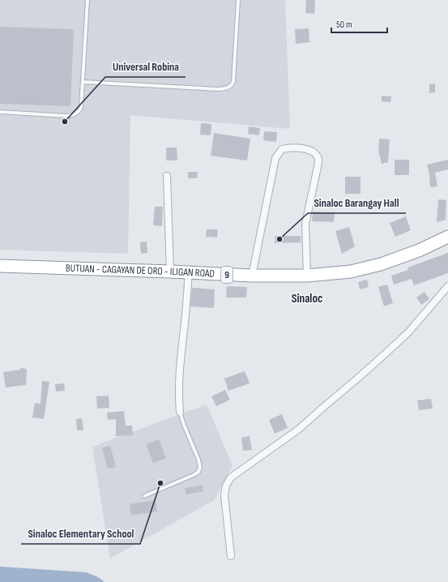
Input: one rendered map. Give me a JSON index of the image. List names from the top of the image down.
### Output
{
  "streets": {
    "highway": ["BUTUAN - CAGAYAN DE ORO - ILIGAN ROAD", "9"]
  },
  "districts": ["Sinaloc"],
  "places": ["Universal Robina", "Sinaloc Barangay Hall", "Sinaloc Elementary School"],
  "scale_bar": "50 m"
}
